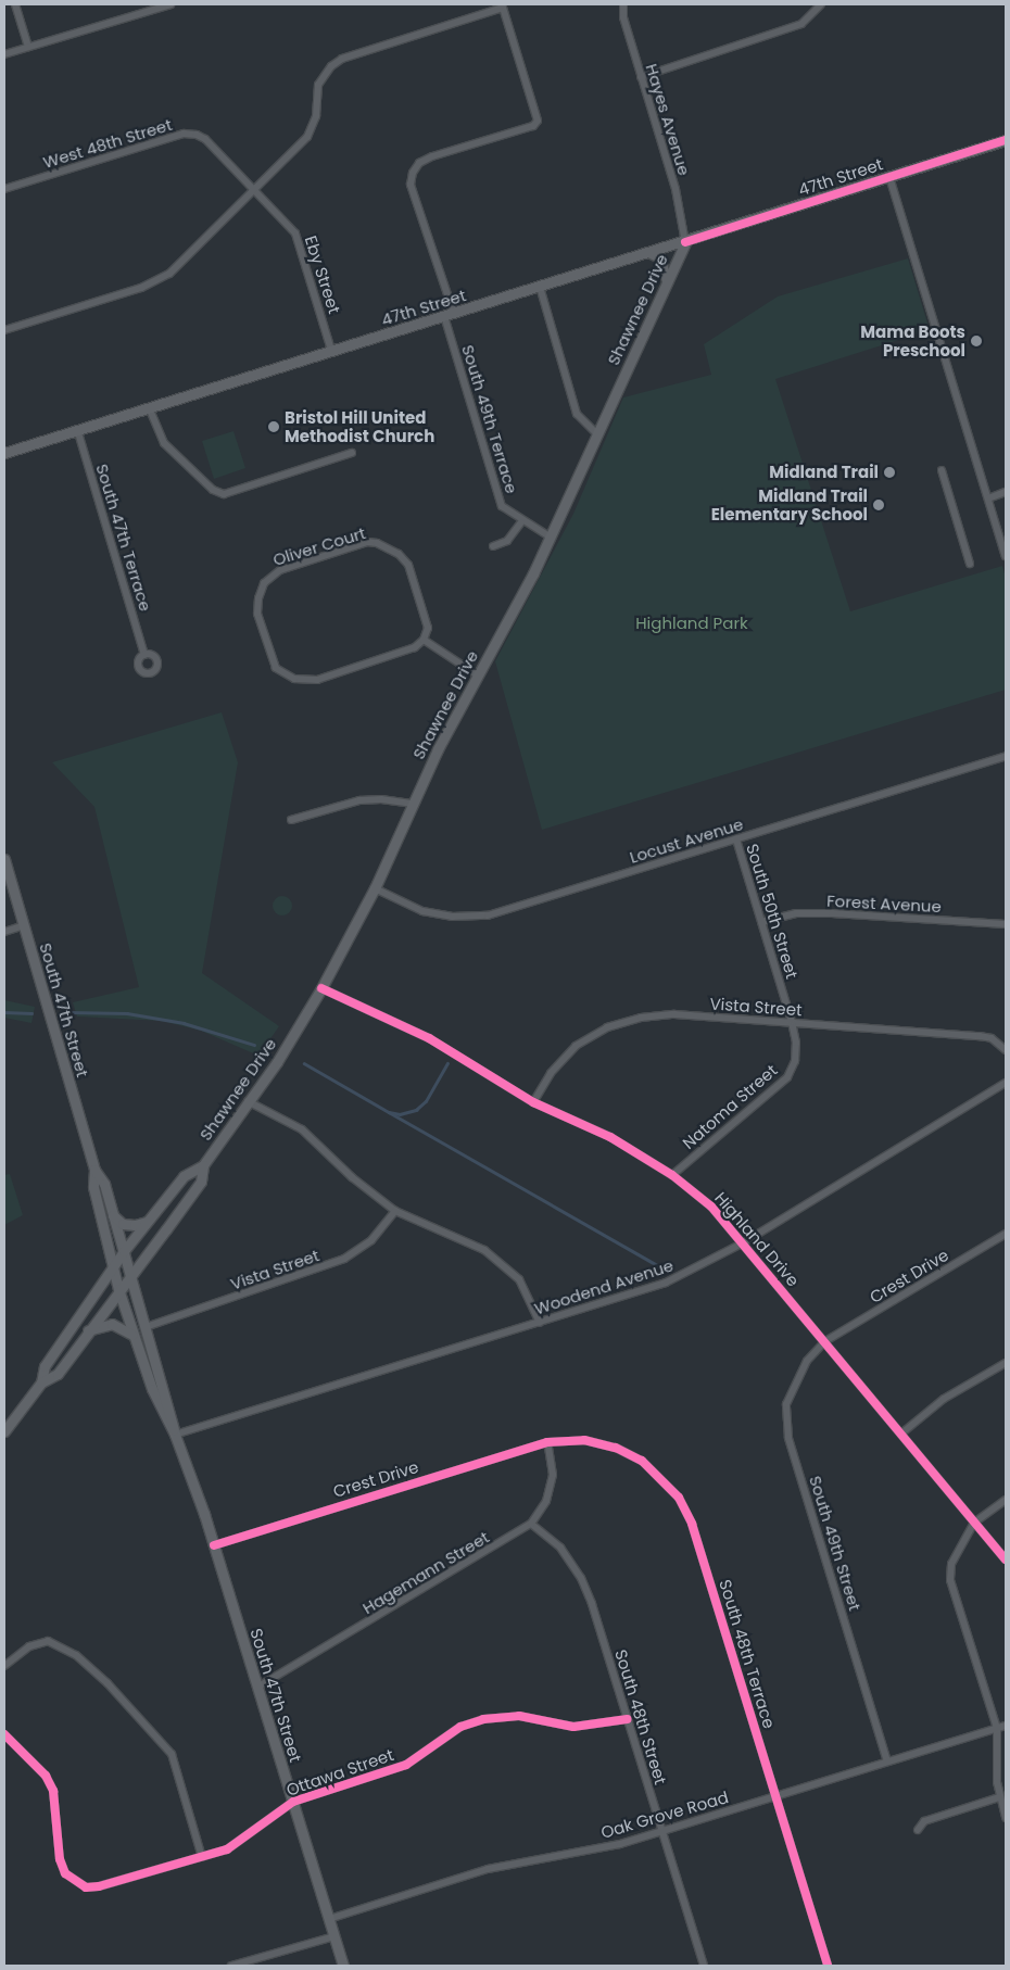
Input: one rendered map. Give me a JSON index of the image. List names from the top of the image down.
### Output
{
  "streets": {
    "main road": ["47th Street", "Shawnee Drive", "South 47th Street"],
    "street": [
      "Hayes Avenue",
      "West 48th Street",
      "Eby Street",
      "South 49th Terrace",
      "South 47th Terrace",
      "Oliver Court",
      "Locust Avenue",
      "Forest Avenue",
      "South 50th Street",
      "Vista Street",
      "Natoma Street",
      "Highland Drive",
      "Crest Drive",
      "Woodend Avenue",
      "South 49th Street",
      "Hagemann Street",
      "South 48th Terrace",
      "South 48th Street",
      "Ottawa Street",
      "Oak Grove Road"
    ]
  },
  "crossings": [
    ["Hayes Avenue", "47th Street"],
    ["Hayes Avenue", "Shawnee Drive"],
    ["West 48th Street", "Eby Street"],
    ["47th Street", "Eby Street"],
    ["47th Street", "Shawnee Drive"],
    ["47th Street", "South 49th Terrace"],
    ["47th Street", "South 47th Terrace"],
    ["Shawnee Drive", "South 49th Terrace"],
    ["Shawnee Drive", "Locust Avenue"],
    ["Shawnee Drive", "South 47th Street"],
    ["Shawnee Drive", "Highland Drive"],
    ["Locust Avenue", "South 50th Street"],
    ["Forest Avenue", "South 50th Street"],
    ["South 50th Street", "Vista Street"],
    ["South 50th Street", "Natoma Street"],
    ["Vista Street", "South 47th Street"],
    ["Vista Street", "Natoma Street"],
    ["Vista Street", "Highland Drive"],
    ["South 47th Street", "Crest Drive"],
    ["South 47th Street", "Woodend Avenue"],
    ["South 47th Street", "Hagemann Street"],
    ["South 47th Street", "Ottawa Street"],
    ["South 47th Street", "Oak Grove Road"],
    ["Natoma Street", "Highland Drive"],
    ["Highland Drive", "Crest Drive"],
    ["Highland Drive", "Woodend Avenue"],
    ["Highland Drive", "South 49th Street"],
    ["Crest Drive", "South 49th Street"],
    ["Crest Drive", "Hagemann Street"],
    ["Crest Drive", "South 48th Terrace"],
    ["South 49th Street", "Oak Grove Road"],
    ["Hagemann Street", "South 48th Terrace"],
    ["Hagemann Street", "South 48th Street"],
    ["South 48th Terrace", "Oak Grove Road"],
    ["South 48th Street", "Ottawa Street"],
    ["South 48th Street", "Oak Grove Road"]
  ],
  "parks": ["Highland Park"],
  "places": [
    "Mama Boots Preschool",
    "Bristol Hill United Methodist Church",
    "Midland Trail",
    "Midland Trail Elementary School"
  ]
}
